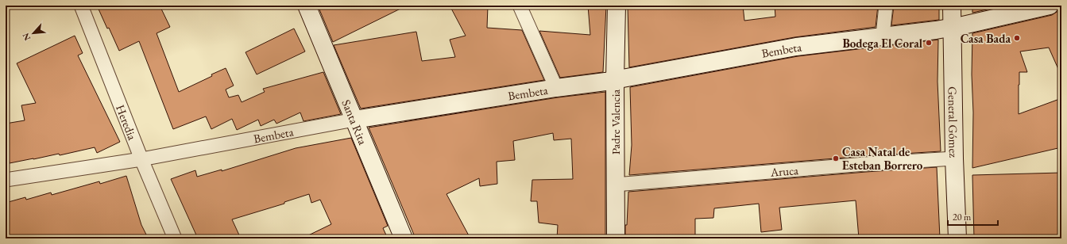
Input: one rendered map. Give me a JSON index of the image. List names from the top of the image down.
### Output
{
  "streets": {
    "street": [
      "Bembeta",
      "Heredia",
      "Santa Rita",
      "Padre Valencia",
      "General Gómez",
      "Aruca"
    ]
  },
  "crossings": [
    ["Bembeta", "Heredia"],
    ["Bembeta", "Santa Rita"],
    ["Bembeta", "Padre Valencia"],
    ["Bembeta", "General Gómez"],
    ["Padre Valencia", "Aruca"],
    ["General Gómez", "Aruca"]
  ],
  "places": ["Casa Bada", "Bodega El Coral", "Casa Natal de Esteban Borrero"],
  "scale_bar": "20 m",
  "north": "bottom left"
}
